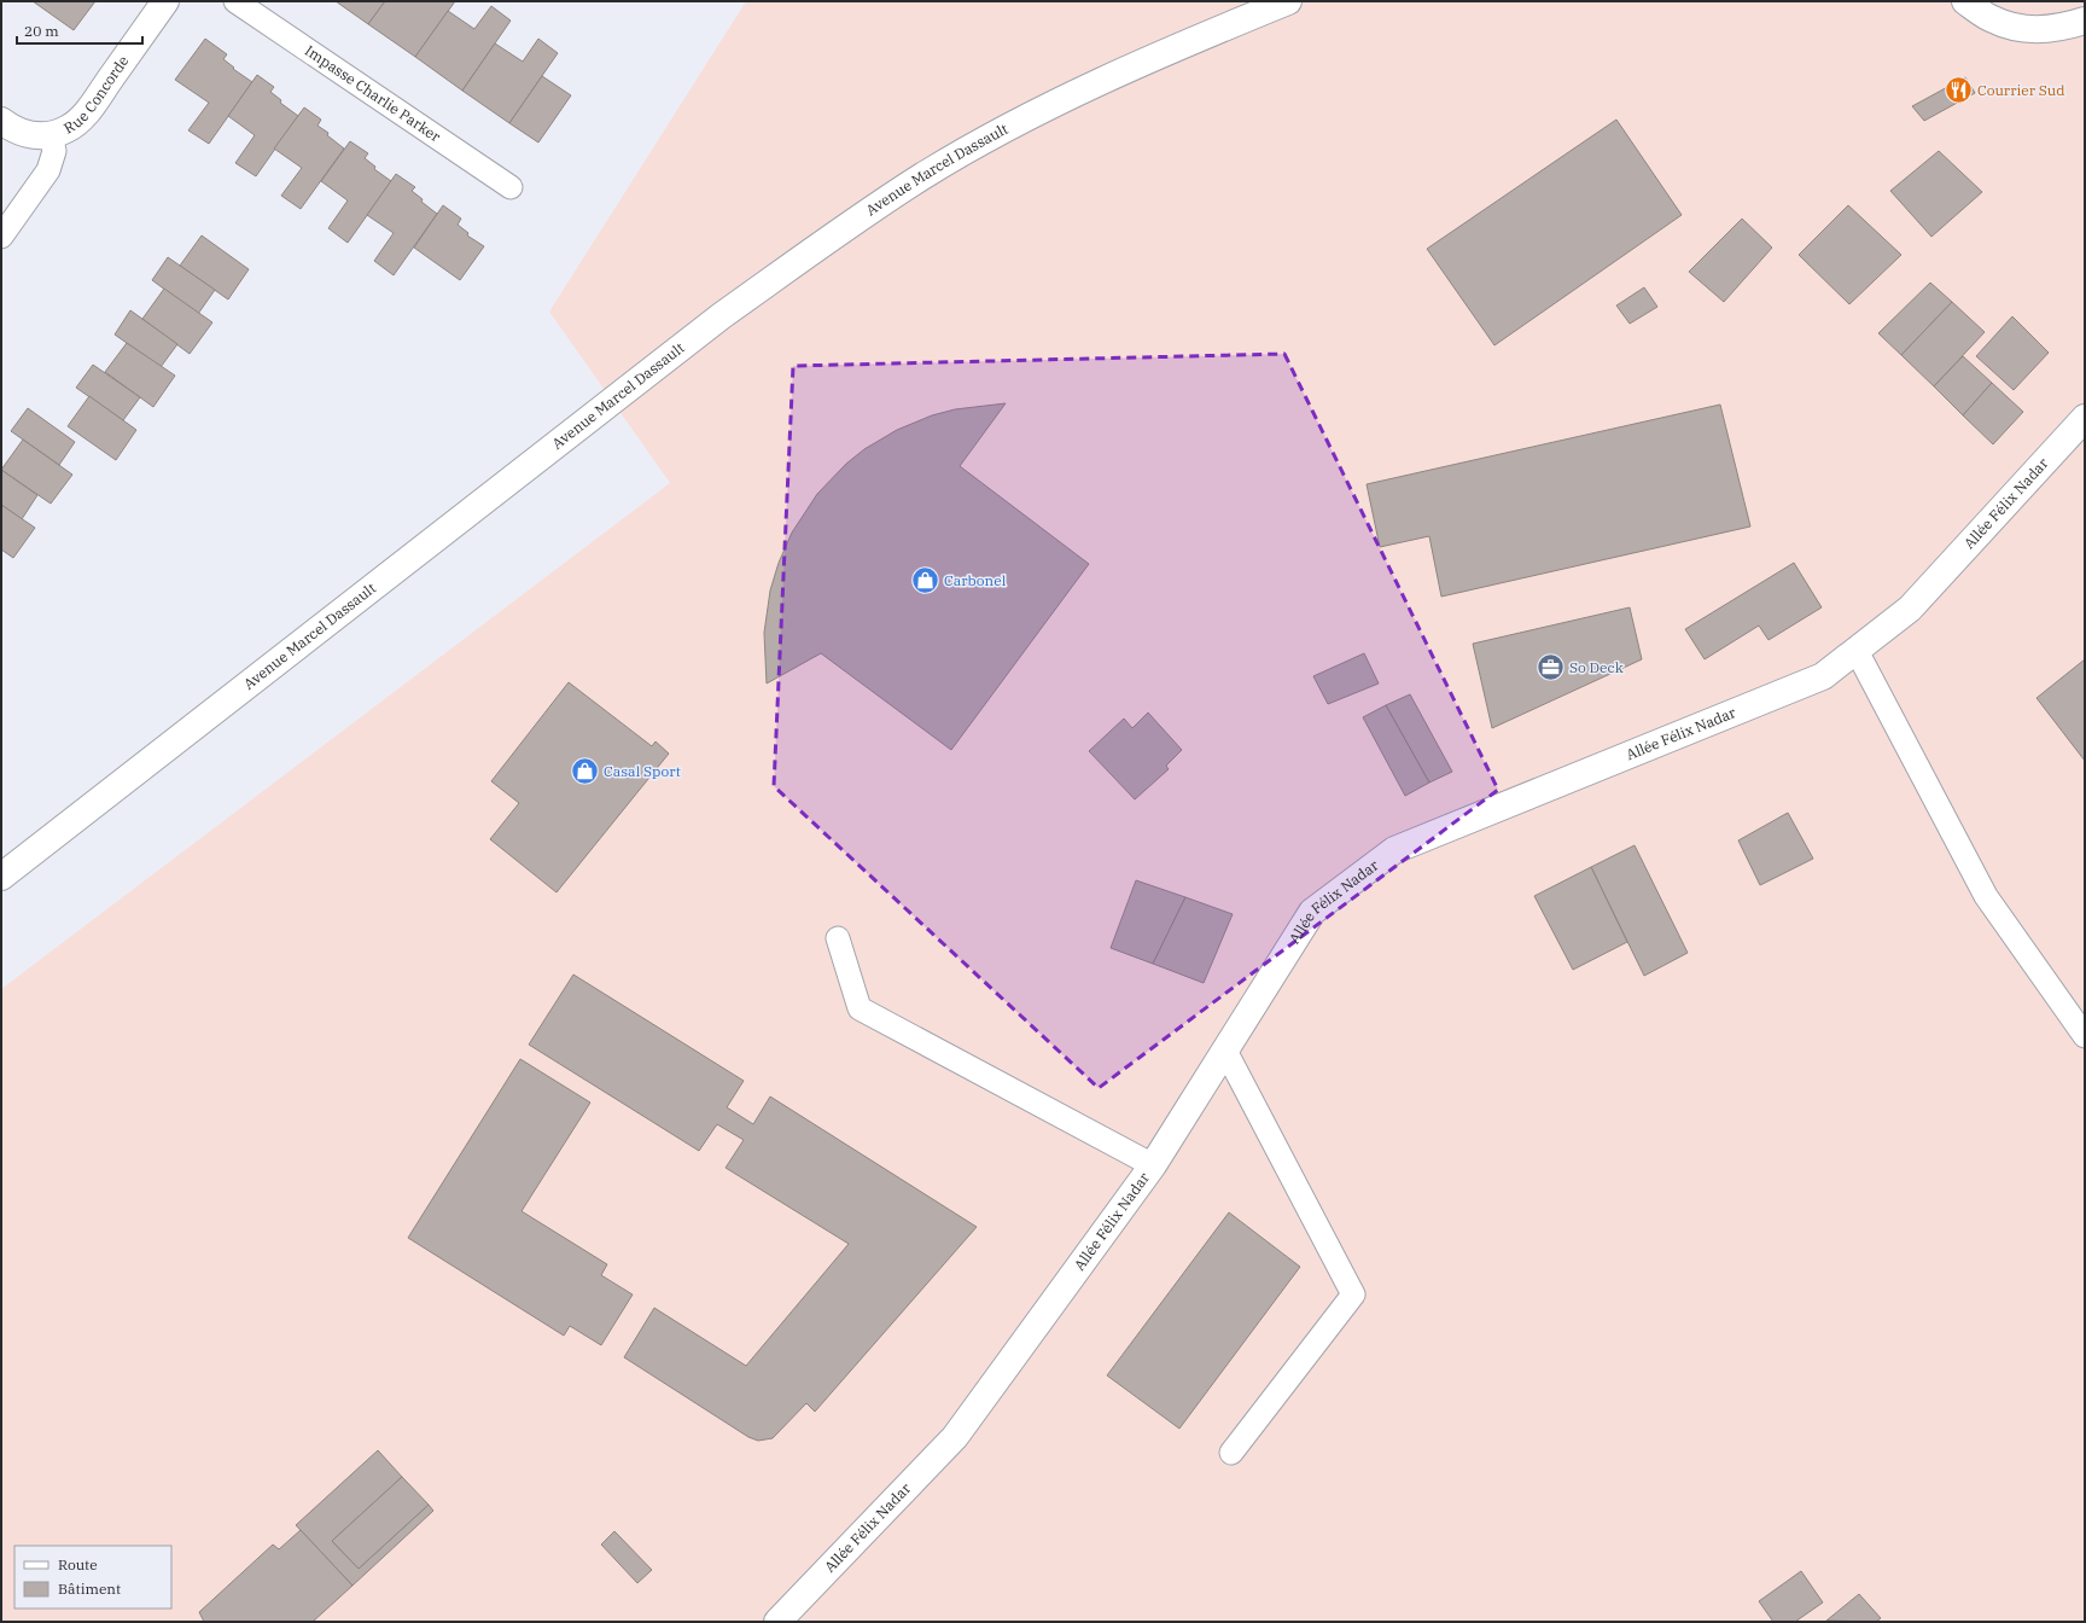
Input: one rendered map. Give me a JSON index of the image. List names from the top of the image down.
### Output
{
  "streets": {
    "street": ["Rue Concorde", "Avenue Marcel Dassault", "Allée Félix Nadar"],
    "lane": ["Impasse Charlie Parker"]
  },
  "places": {
    "restaurant": ["Courrier Sud"],
    "shop": ["Carbonel", "Casal Sport"],
    "office": ["So Deck"]
  },
  "legend": ["Route", "Bâtiment"],
  "scale_bar": "20 m"
}
